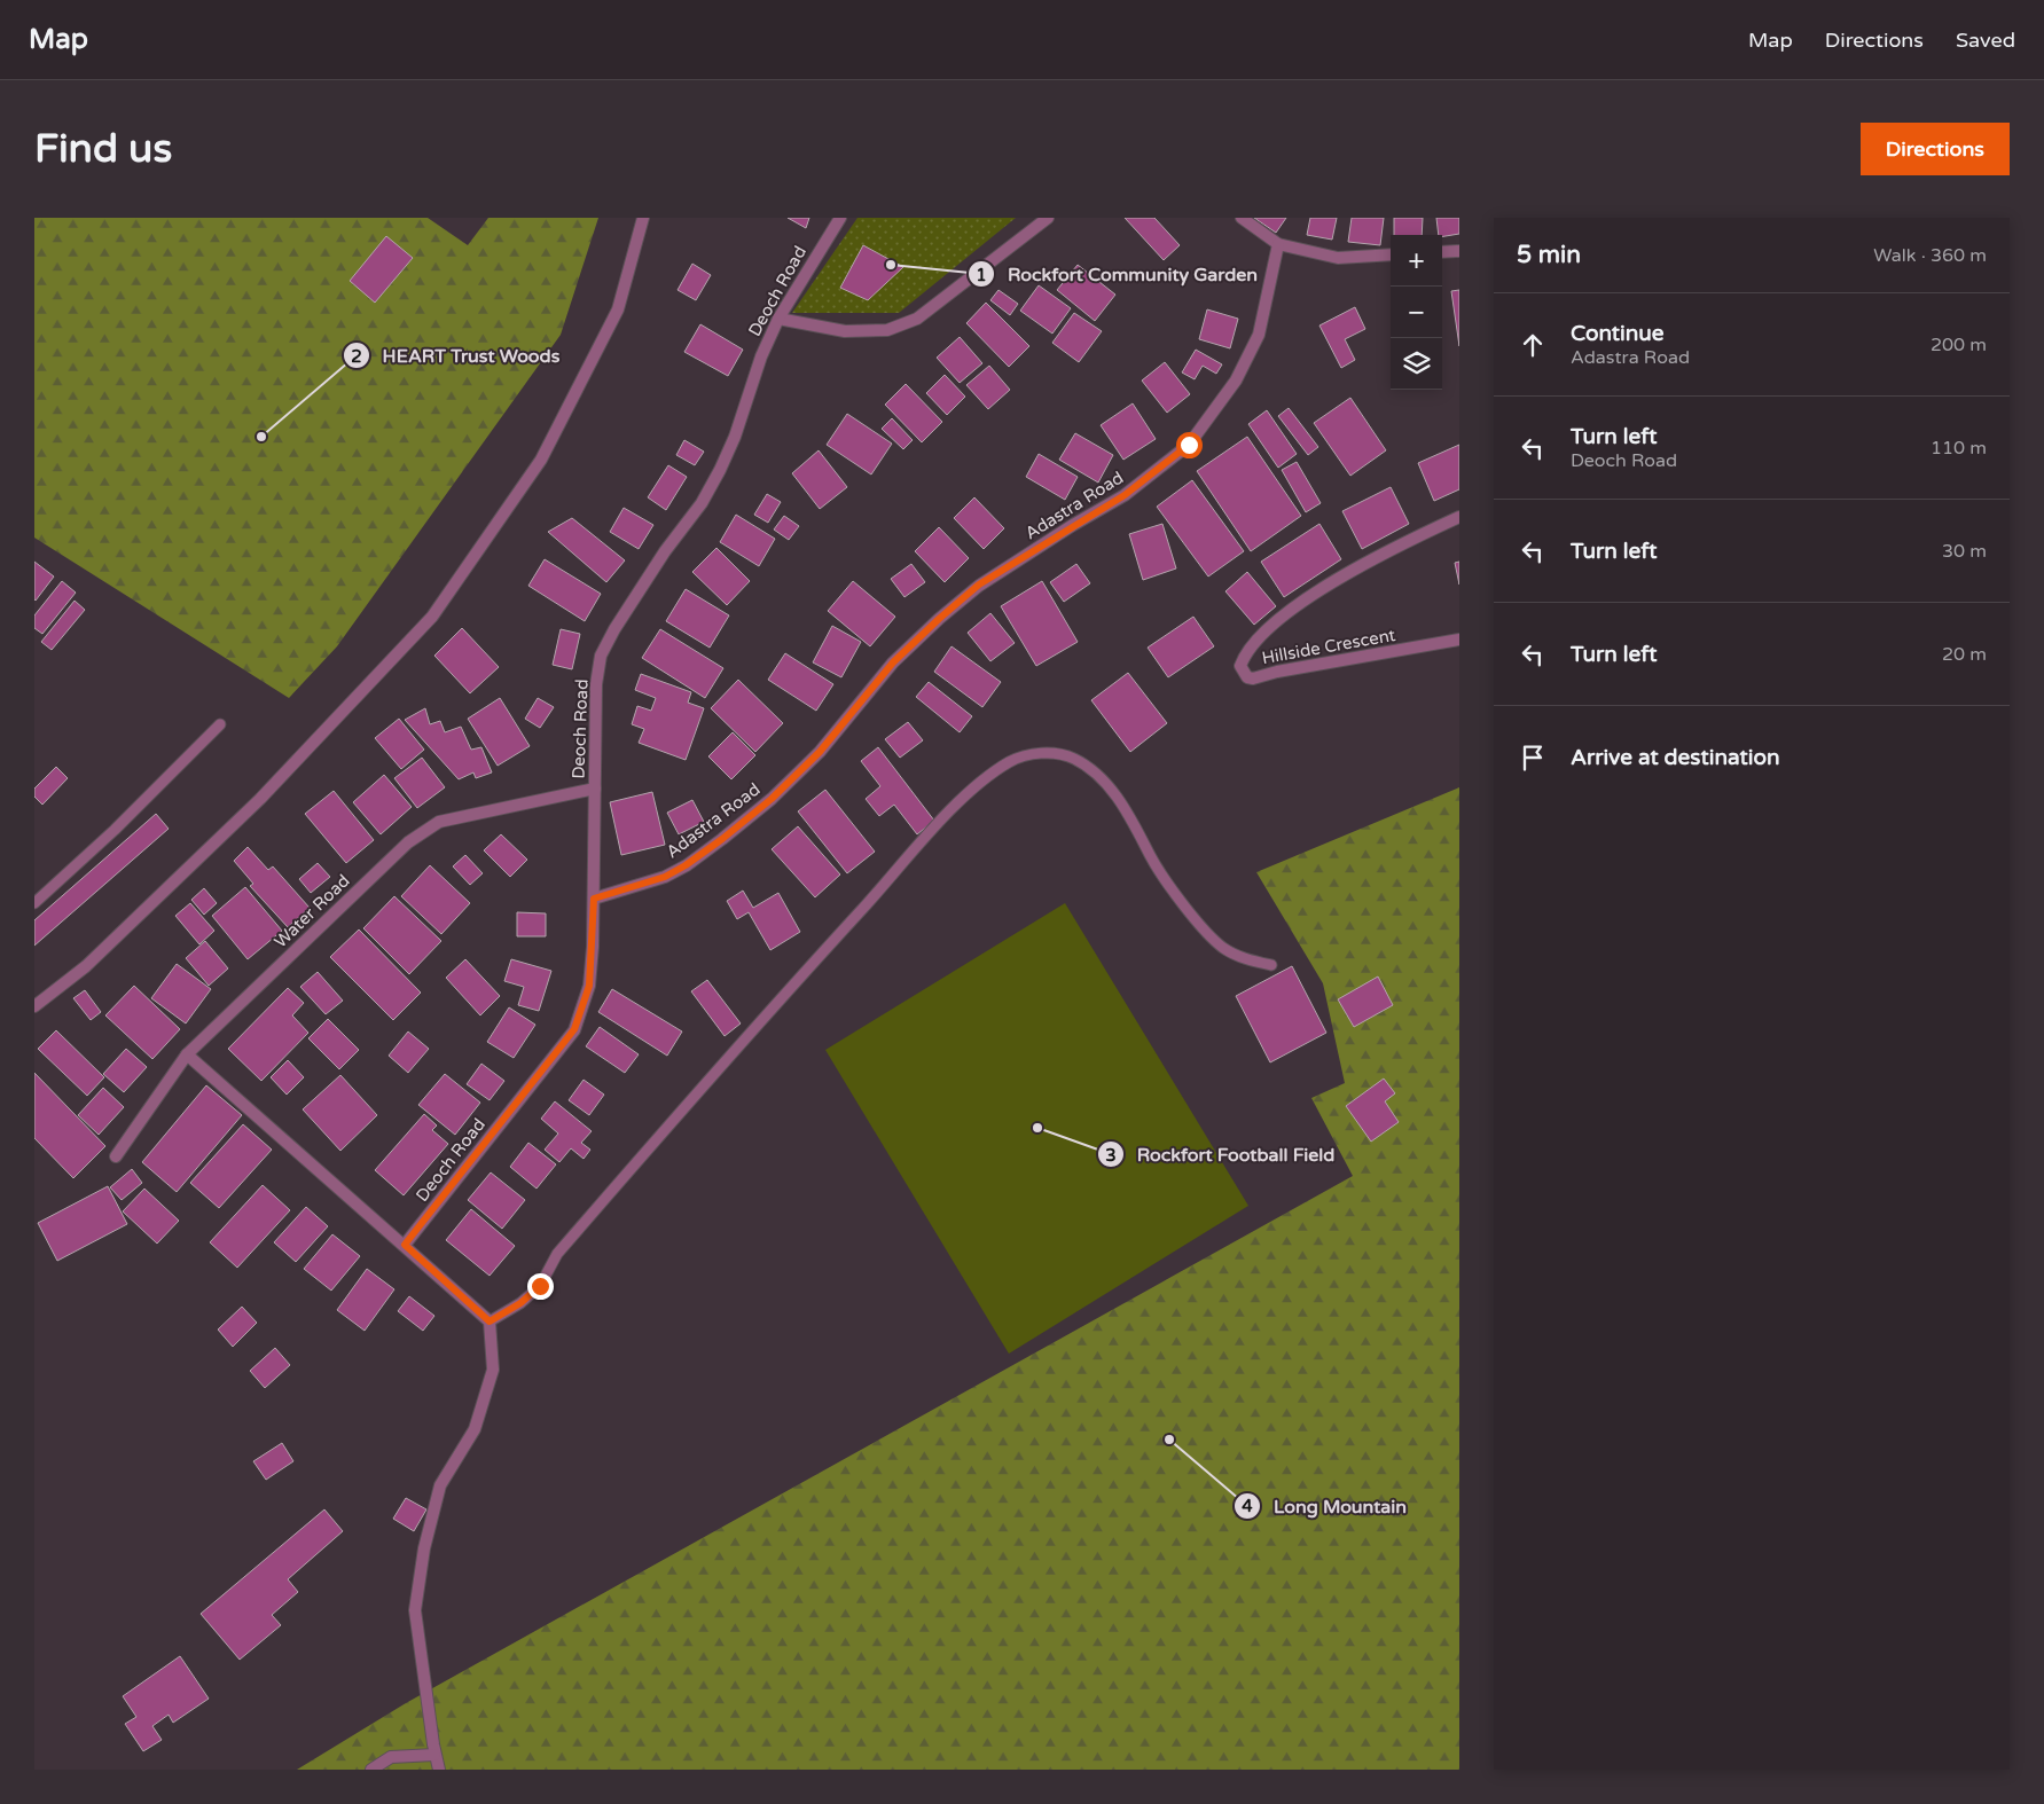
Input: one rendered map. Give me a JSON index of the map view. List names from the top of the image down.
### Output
{
  "streets": {
    "street": [
      "Deoch Road",
      "Adastra Road",
      "Hillside Crescent",
      "Water Road"
    ]
  },
  "crossings": [
    ["Deoch Road", "Adastra Road"],
    ["Deoch Road", "Water Road"]
  ],
  "places": [
    "Rockfort Community Garden",
    "HEART Trust Woods",
    "Rockfort Football Field",
    "Long Mountain"
  ],
  "page": {
    "header": "Map",
    "nav": ["Map", "Directions", "Saved"],
    "buttons": "Directions",
    "title": "Find us",
    "heading": ["5 min", "Walk · 360 m"],
    "map_buttons": ["+", "−"],
    "list": [
      ["Continue", "Adastra Road", "200 m"],
      ["Turn left", "Deoch Road", "110 m"],
      ["Turn left", "30 m"],
      ["Turn left", "20 m"],
      "Arrive at destination"
    ]
  }
}
